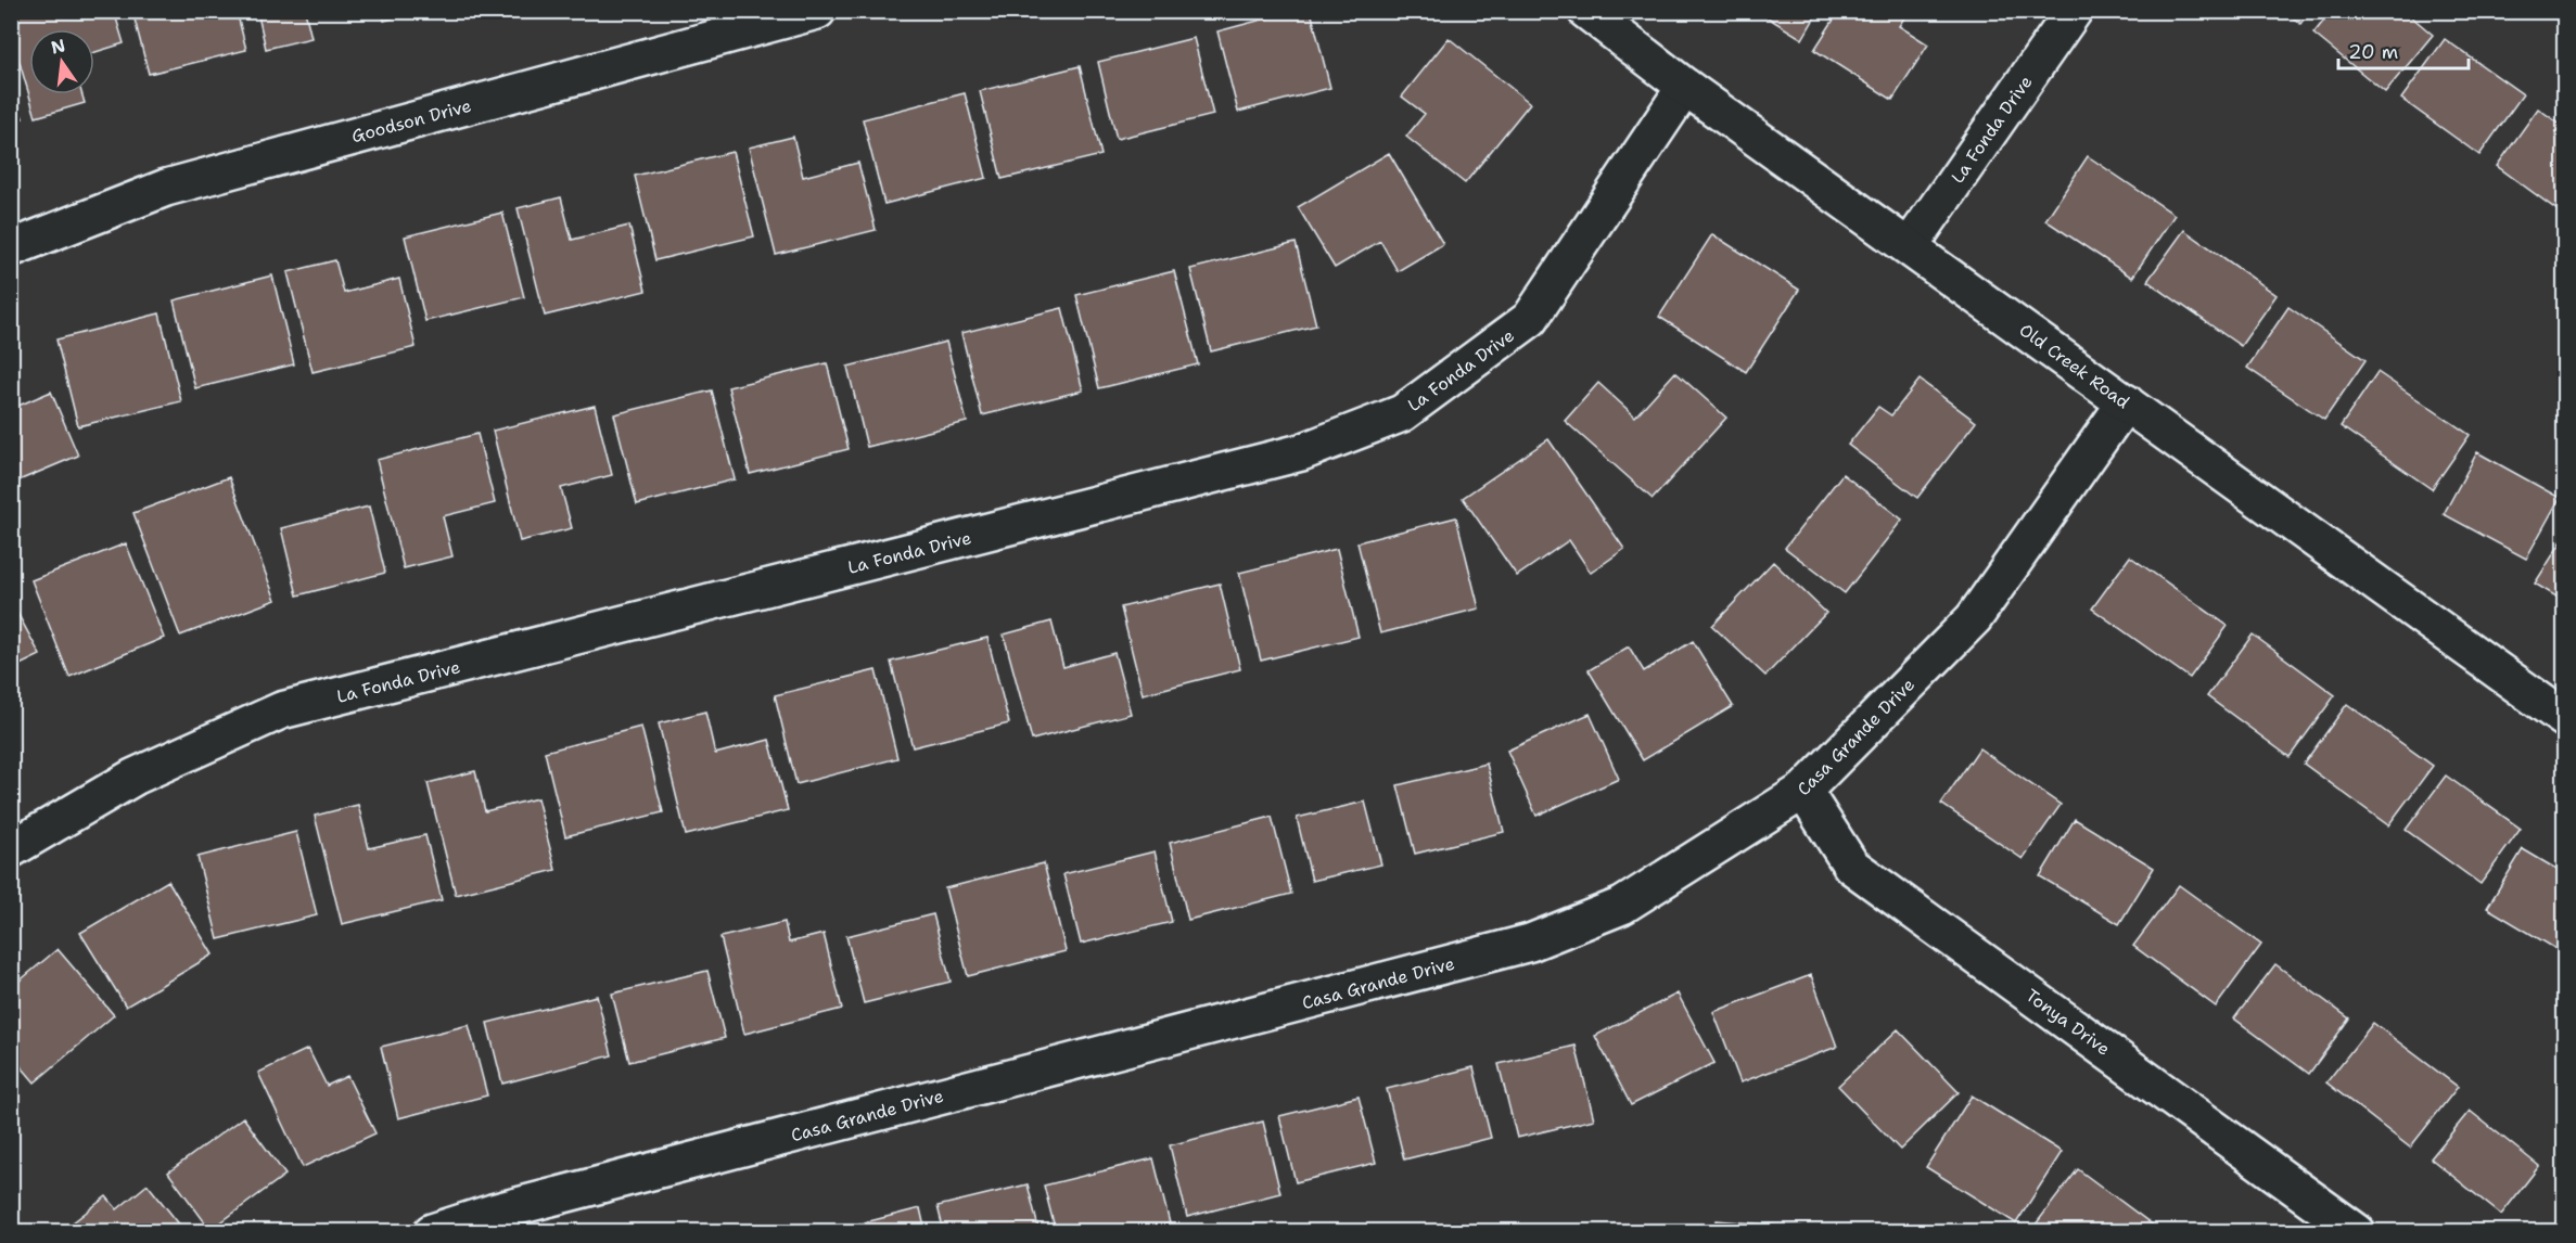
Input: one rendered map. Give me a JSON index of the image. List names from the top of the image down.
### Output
{
  "streets": {
    "street": [
      "Goodson Drive",
      "La Fonda Drive",
      "Old Creek Road",
      "Casa Grande Drive",
      "Tonya Drive"
    ]
  },
  "crossings": [
    ["La Fonda Drive", "Old Creek Road"],
    ["Old Creek Road", "Casa Grande Drive"],
    ["Casa Grande Drive", "Tonya Drive"]
  ],
  "scale_bar": "20 m",
  "north": "top"
}
